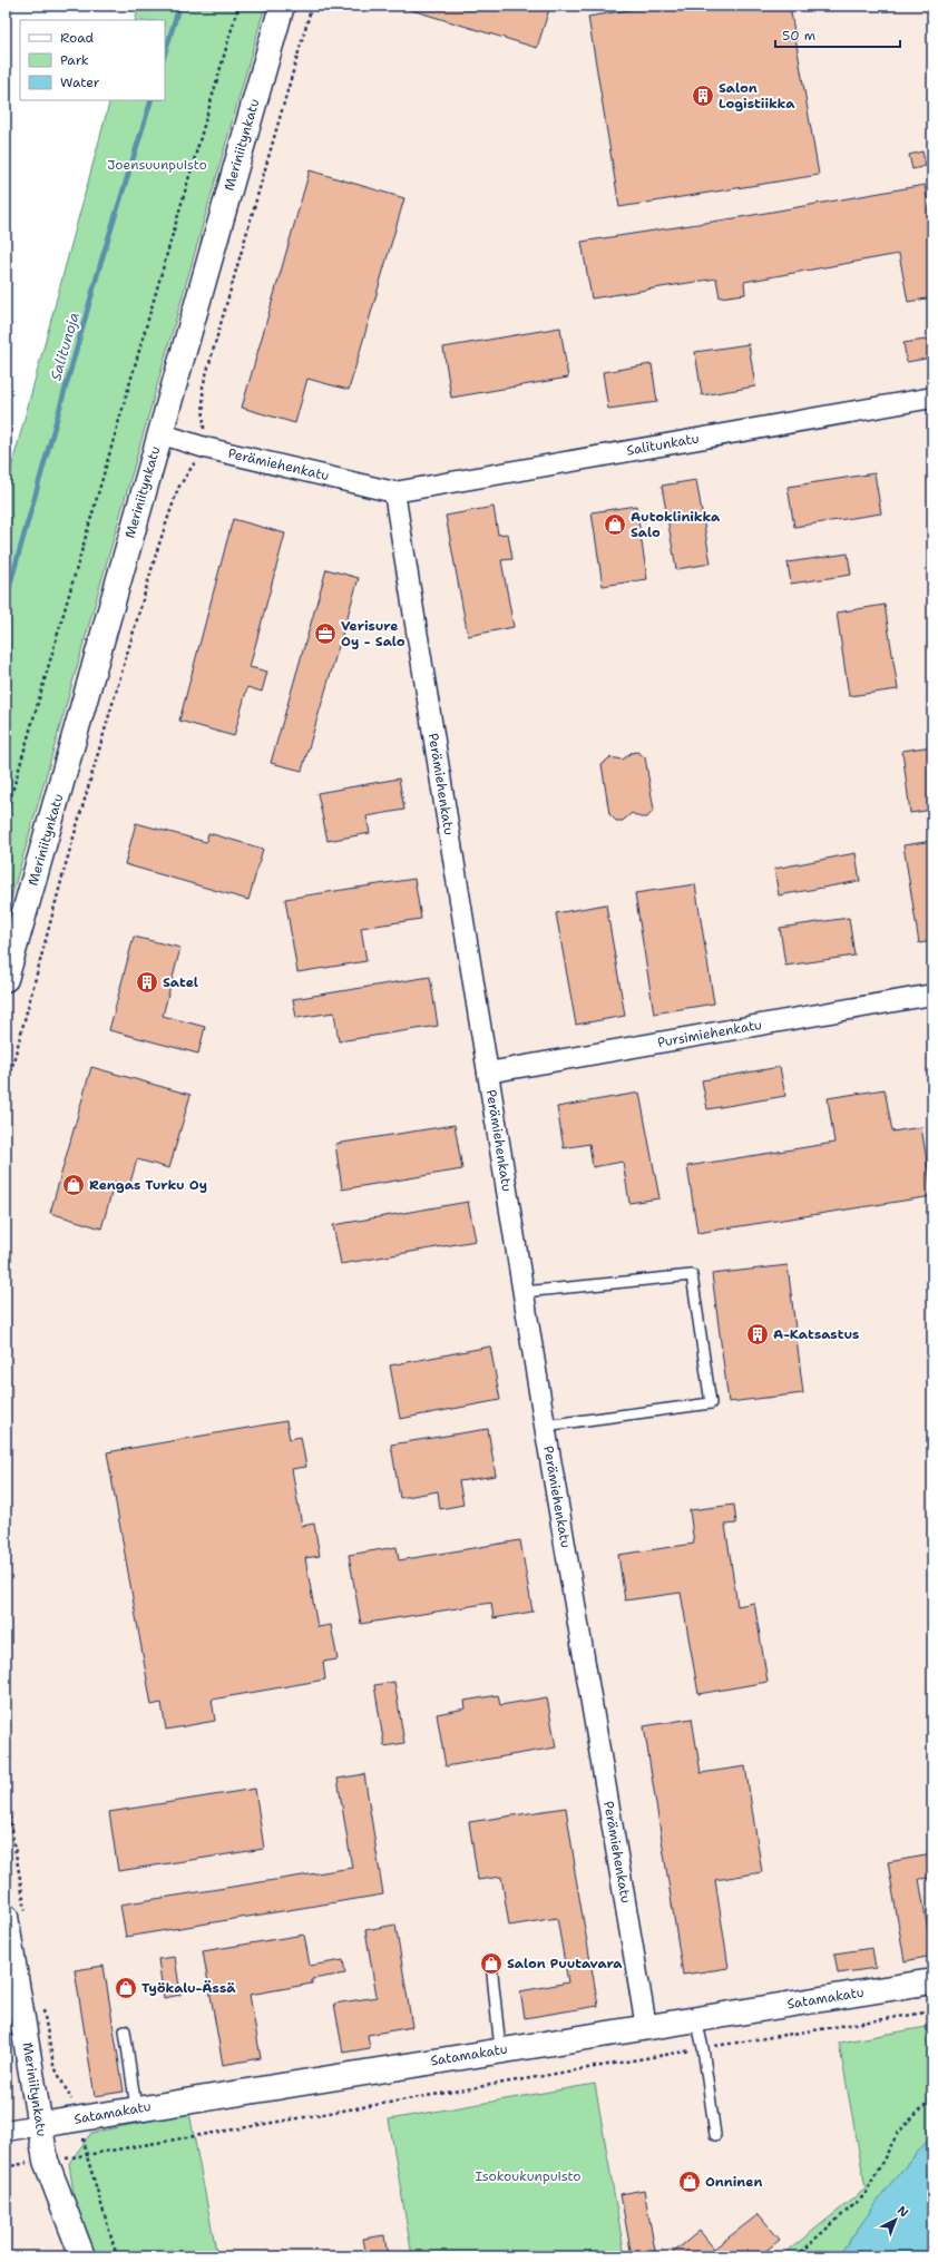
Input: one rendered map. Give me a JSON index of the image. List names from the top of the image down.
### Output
{
  "streets": {
    "main road": ["Meriniitynkatu", "Satamakatu"],
    "street": ["Salitunkatu", "Perämiehenkatu", "Pursimiehenkatu"]
  },
  "crossings": [
    ["Meriniitynkatu", "Perämiehenkatu"],
    ["Meriniitynkatu", "Satamakatu"],
    ["Salitunkatu", "Perämiehenkatu"],
    ["Perämiehenkatu", "Pursimiehenkatu"],
    ["Perämiehenkatu", "Satamakatu"]
  ],
  "water": ["Salitunoja"],
  "parks": ["Joensuunpuisto", "Isokoukunpuisto"],
  "places": {
    "building": ["Salon Logistiikka", "Satel", "A-Katsastus"],
    "shop": [
      "Autoklinikka Salo",
      "Rengas Turku Oy",
      "Salon Puutavara",
      "Työkalu-Ässä",
      "Onninen"
    ],
    "office": ["Verisure Oy - Salo"]
  },
  "legend": ["Road", "Park", "Water"],
  "scale_bar": "50 m",
  "north": "top right"
}
